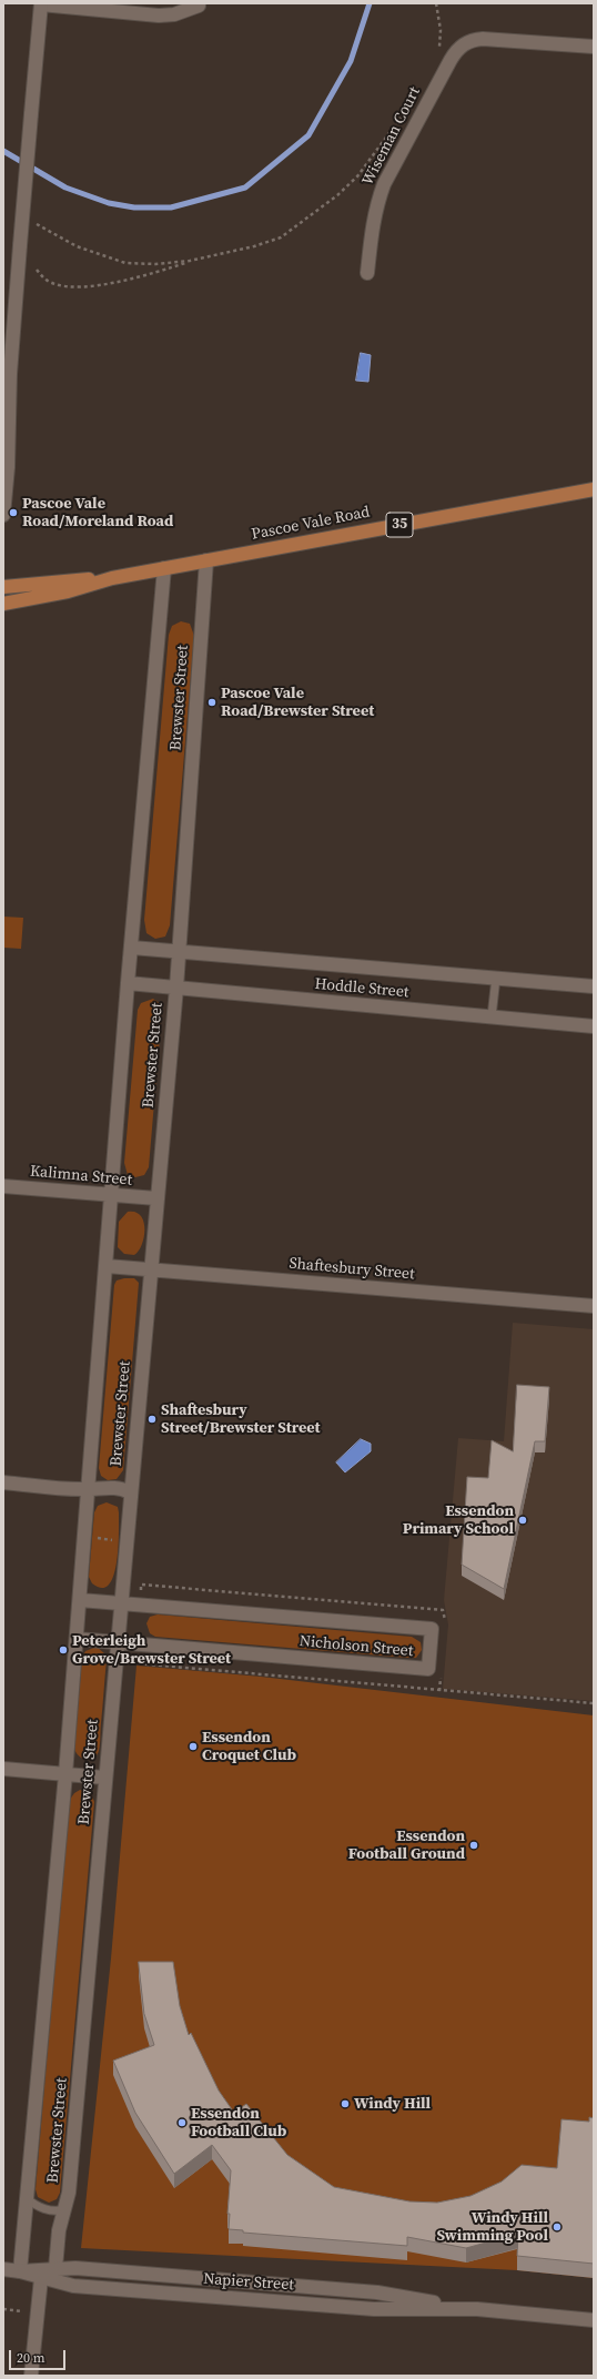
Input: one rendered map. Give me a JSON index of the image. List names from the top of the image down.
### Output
{
  "streets": {
    "main road": ["Pascoe Vale Road", "35"],
    "street": [
      "Wiseman Court",
      "Brewster Street",
      "Hoddle Street",
      "Kalimna Street",
      "Shaftesbury Street",
      "Nicholson Street",
      "Napier Street"
    ]
  },
  "crossings": [
    ["Pascoe Vale Road", "Brewster Street"],
    ["Brewster Street", "Hoddle Street"],
    ["Brewster Street", "Kalimna Street"],
    ["Brewster Street", "Shaftesbury Street"],
    ["Brewster Street", "Nicholson Street"],
    ["Brewster Street", "Napier Street"]
  ],
  "places": [
    "Pascoe Vale Road/Moreland Road",
    "Pascoe Vale Road/Brewster Street",
    "Shaftesbury Street/Brewster Street",
    "Essendon Primary School",
    "Peterleigh Grove/Brewster Street",
    "Essendon Croquet Club",
    "Essendon Football Ground",
    "Windy Hill",
    "Essendon Football Club",
    "Windy Hill Swimming Pool"
  ],
  "scale_bar": "20 m"
}
